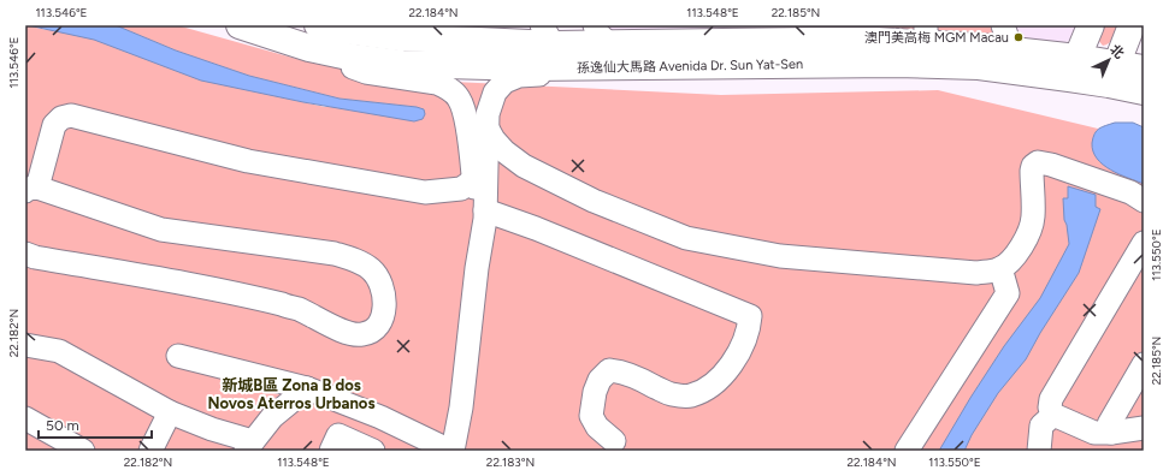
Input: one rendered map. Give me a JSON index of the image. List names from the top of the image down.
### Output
{
  "streets": {
    "main road": ["孫逸仙大馬路 Avenida Dr. Sun Yat-Sen"]
  },
  "districts": ["新城B區 Zona B dos Novos Aterros Urbanos"],
  "places": ["澳門美高梅 MGM Macau"],
  "scale_bar": "50 m",
  "north": "top right",
  "coordinates": [
    "113.546°E",
    "22.184°N",
    "113.548°E",
    "22.185°N",
    "113.550°E",
    "22.182°N",
    "22.183°N"
  ]
}
